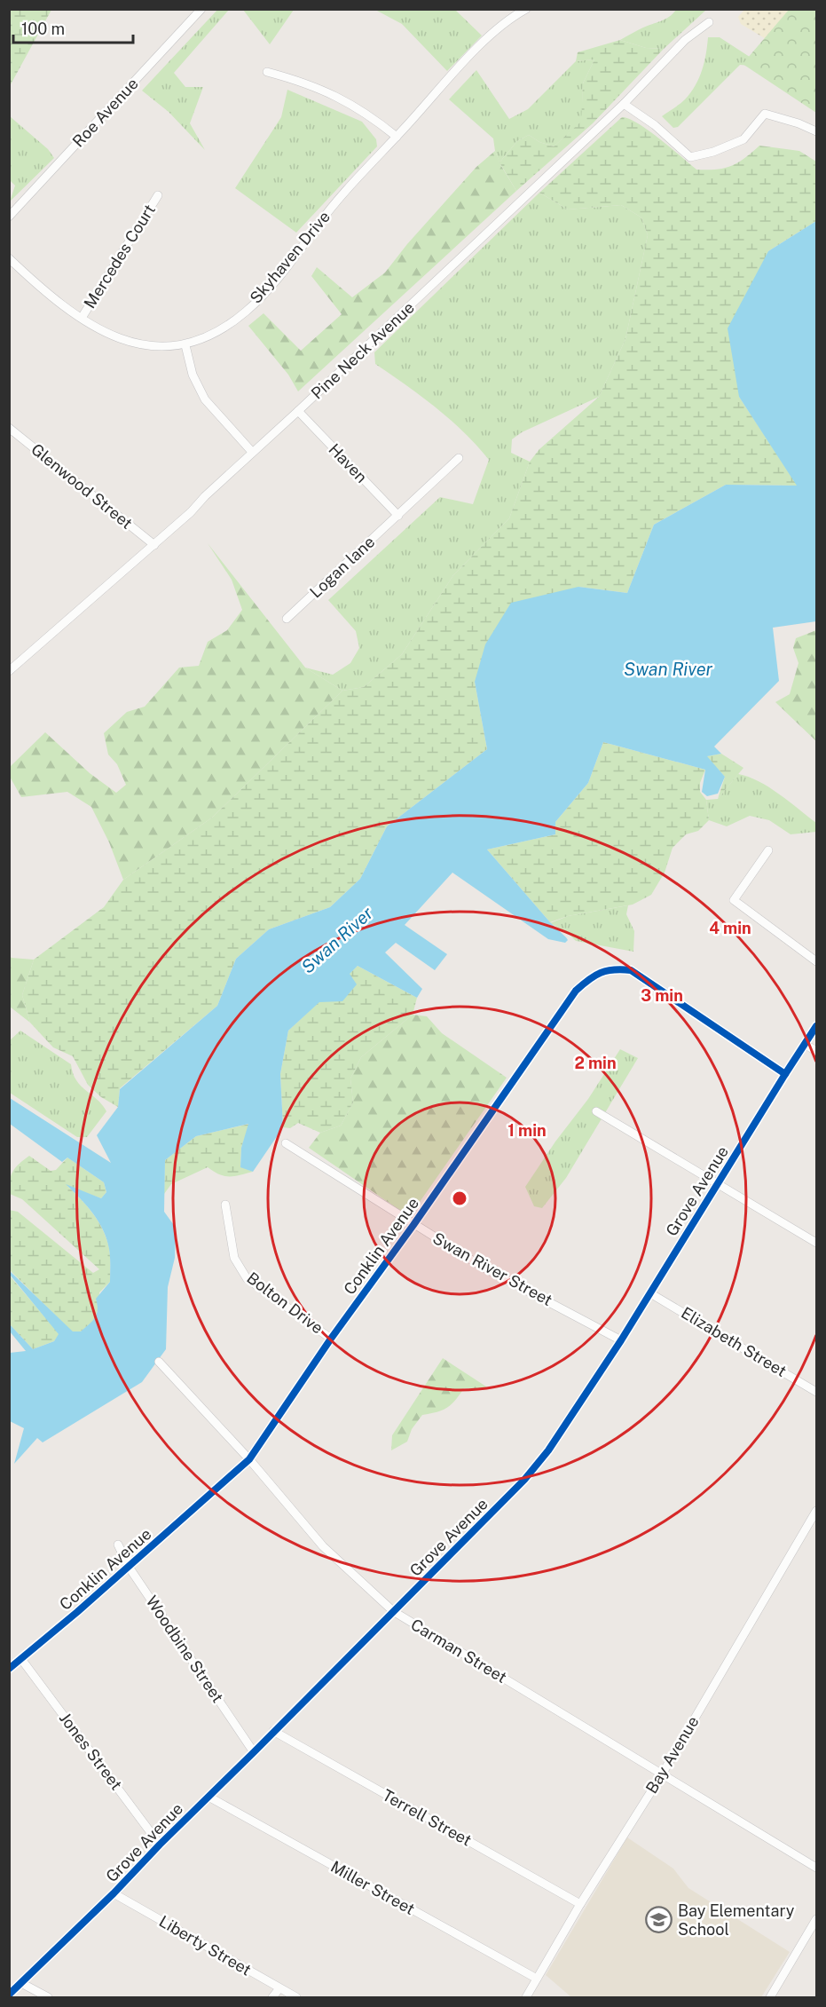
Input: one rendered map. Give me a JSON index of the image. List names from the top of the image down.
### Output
{
  "streets": {
    "street": [
      "Roe Avenue",
      "Mercedes Court",
      "Skyhaven Drive",
      "Pine Neck Avenue",
      "Haven",
      "Glenwood Street",
      "Logan lane",
      "Grove Avenue",
      "Conklin Avenue",
      "Swan River Street",
      "Bolton Drive",
      "Elizabeth Street",
      "Woodbine Street",
      "Carman Street",
      "Jones Street",
      "Bay Avenue",
      "Terrell Street",
      "Miller Street",
      "Liberty Street"
    ]
  },
  "crossings": [
    ["Mercedes Court", "Skyhaven Drive"],
    ["Pine Neck Avenue", "Haven"],
    ["Pine Neck Avenue", "Glenwood Street"],
    ["Haven", "Logan lane"],
    ["Grove Avenue", "Conklin Avenue"],
    ["Grove Avenue", "Swan River Street"],
    ["Grove Avenue", "Elizabeth Street"],
    ["Grove Avenue", "Woodbine Street"],
    ["Grove Avenue", "Carman Street"],
    ["Grove Avenue", "Jones Street"],
    ["Grove Avenue", "Terrell Street"],
    ["Grove Avenue", "Miller Street"],
    ["Grove Avenue", "Liberty Street"],
    ["Conklin Avenue", "Swan River Street"],
    ["Conklin Avenue", "Bolton Drive"],
    ["Conklin Avenue", "Woodbine Street"],
    ["Conklin Avenue", "Carman Street"],
    ["Conklin Avenue", "Jones Street"],
    ["Carman Street", "Bay Avenue"],
    ["Bay Avenue", "Terrell Street"],
    ["Bay Avenue", "Miller Street"]
  ],
  "water": ["Swan River"],
  "places": {
    "school or university": ["Bay Elementary School"]
  },
  "scale_bar": "100 m",
  "rings": [
    "4 min",
    "3 min",
    "2 min",
    "1 min"
  ]
}
